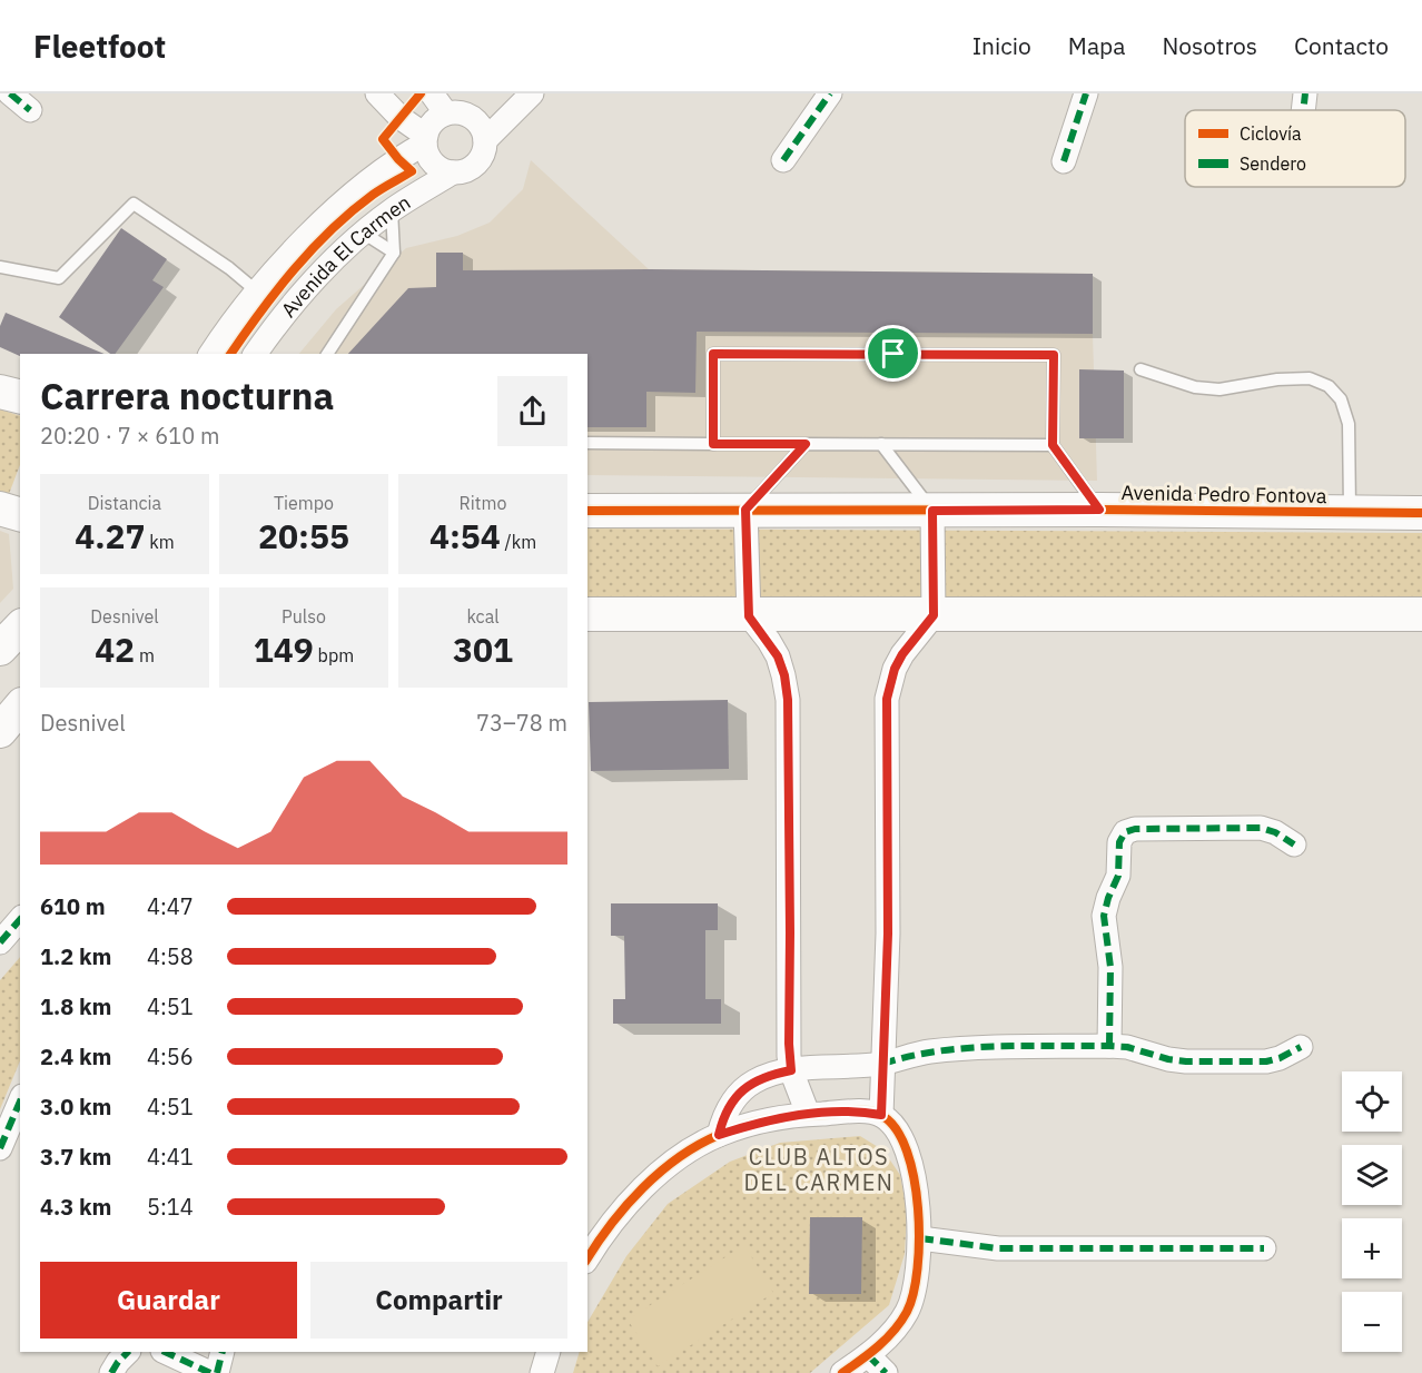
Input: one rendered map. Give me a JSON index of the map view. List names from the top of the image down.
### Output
{
  "streets": {
    "street": ["Avenida El Carmen", "Avenida Pedro Fontova"]
  },
  "districts": ["CLUB ALTOS DEL CARMEN"],
  "legend": ["Ciclovía", "Sendero"],
  "page": {
    "header": "Fleetfoot",
    "nav": [
      "Inicio",
      "Mapa",
      "Nosotros",
      "Contacto"
    ],
    "heading": ["Carrera nocturna", "20:20 · 7 × 610 m"],
    "stats": [
      ["Distancia", "4.27 km"],
      ["Tiempo", "20:55"],
      ["Ritmo", "4:54 /km"],
      ["Desnivel", "42 m"],
      ["Pulso", "149 bpm"],
      ["kcal", "301"]
    ],
    "chart": ["Desnivel", "73–78 m"],
    "list": [
      {
        "name": "610 m",
        "note": "4:47"
      },
      {
        "name": "1.2 km",
        "note": "4:58"
      },
      {
        "name": "1.8 km",
        "note": "4:51"
      },
      {
        "name": "2.4 km",
        "note": "4:56"
      },
      {
        "name": "3.0 km",
        "note": "4:51"
      },
      {
        "name": "3.7 km",
        "note": "4:41"
      },
      {
        "name": "4.3 km",
        "note": "5:14"
      }
    ],
    "map_buttons": ["+", "−"],
    "buttons": ["Guardar", "Compartir"]
  }
}
